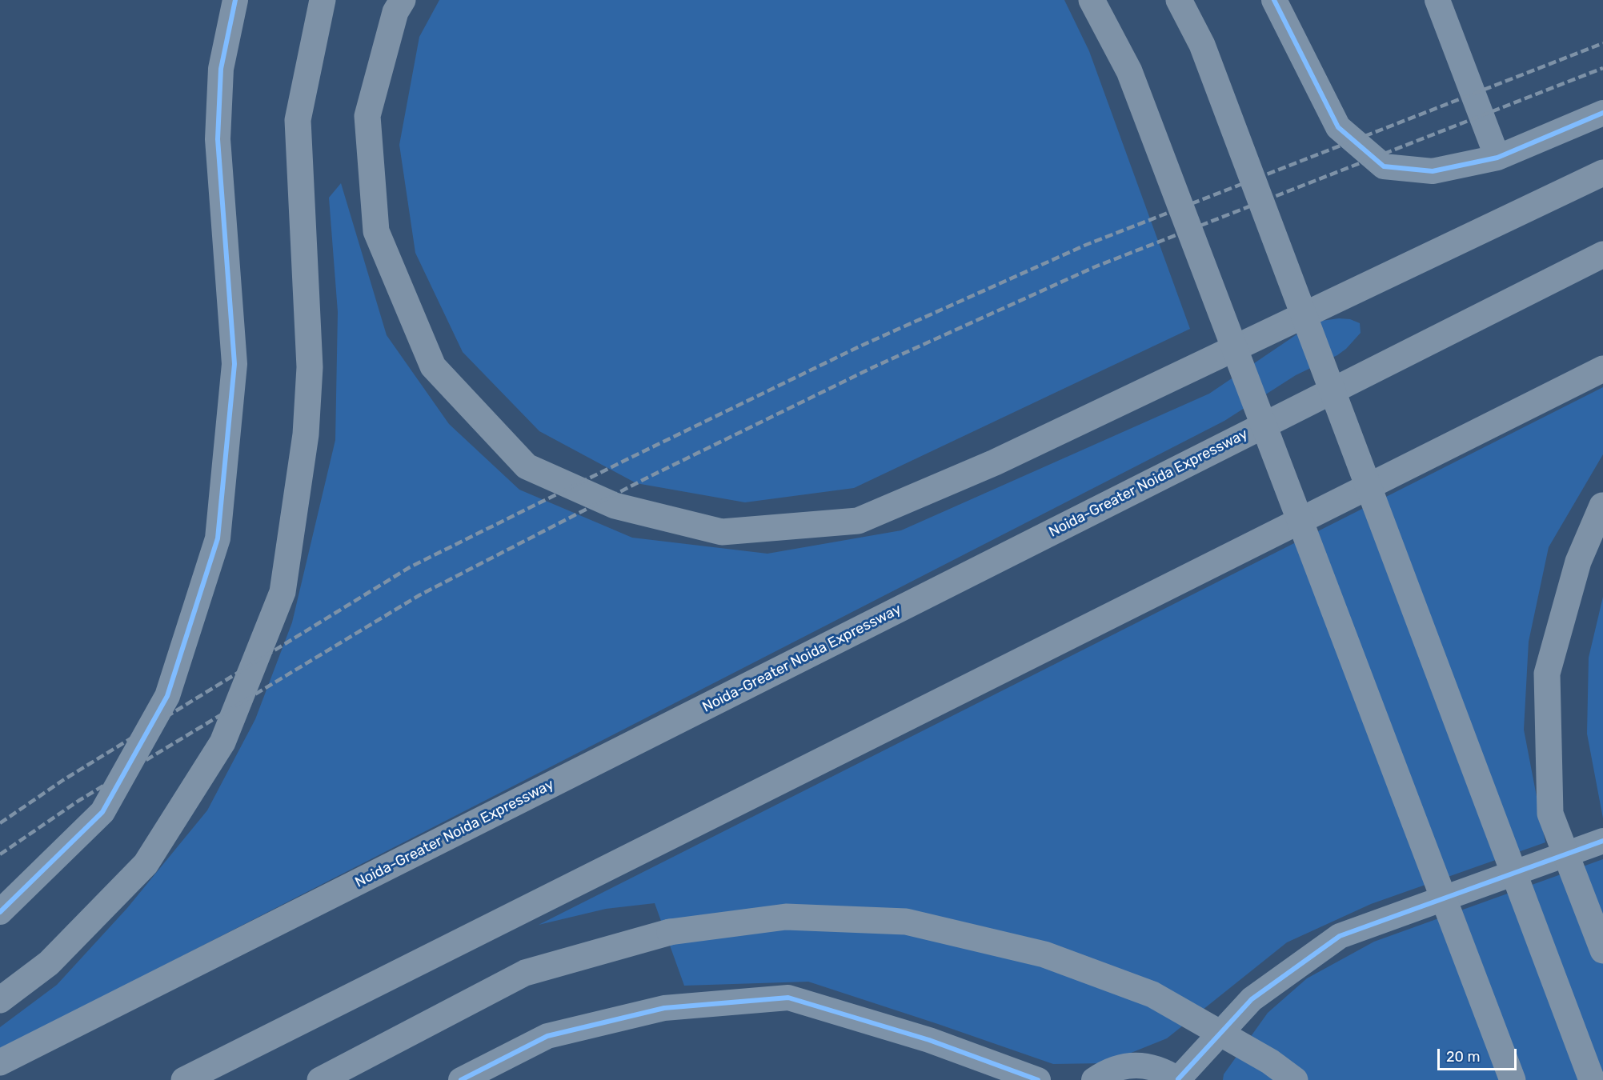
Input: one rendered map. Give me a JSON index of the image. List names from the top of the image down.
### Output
{
  "streets": {
    "highway": ["Noida-Greater Noida Expressway"]
  },
  "scale_bar": "20 m"
}
